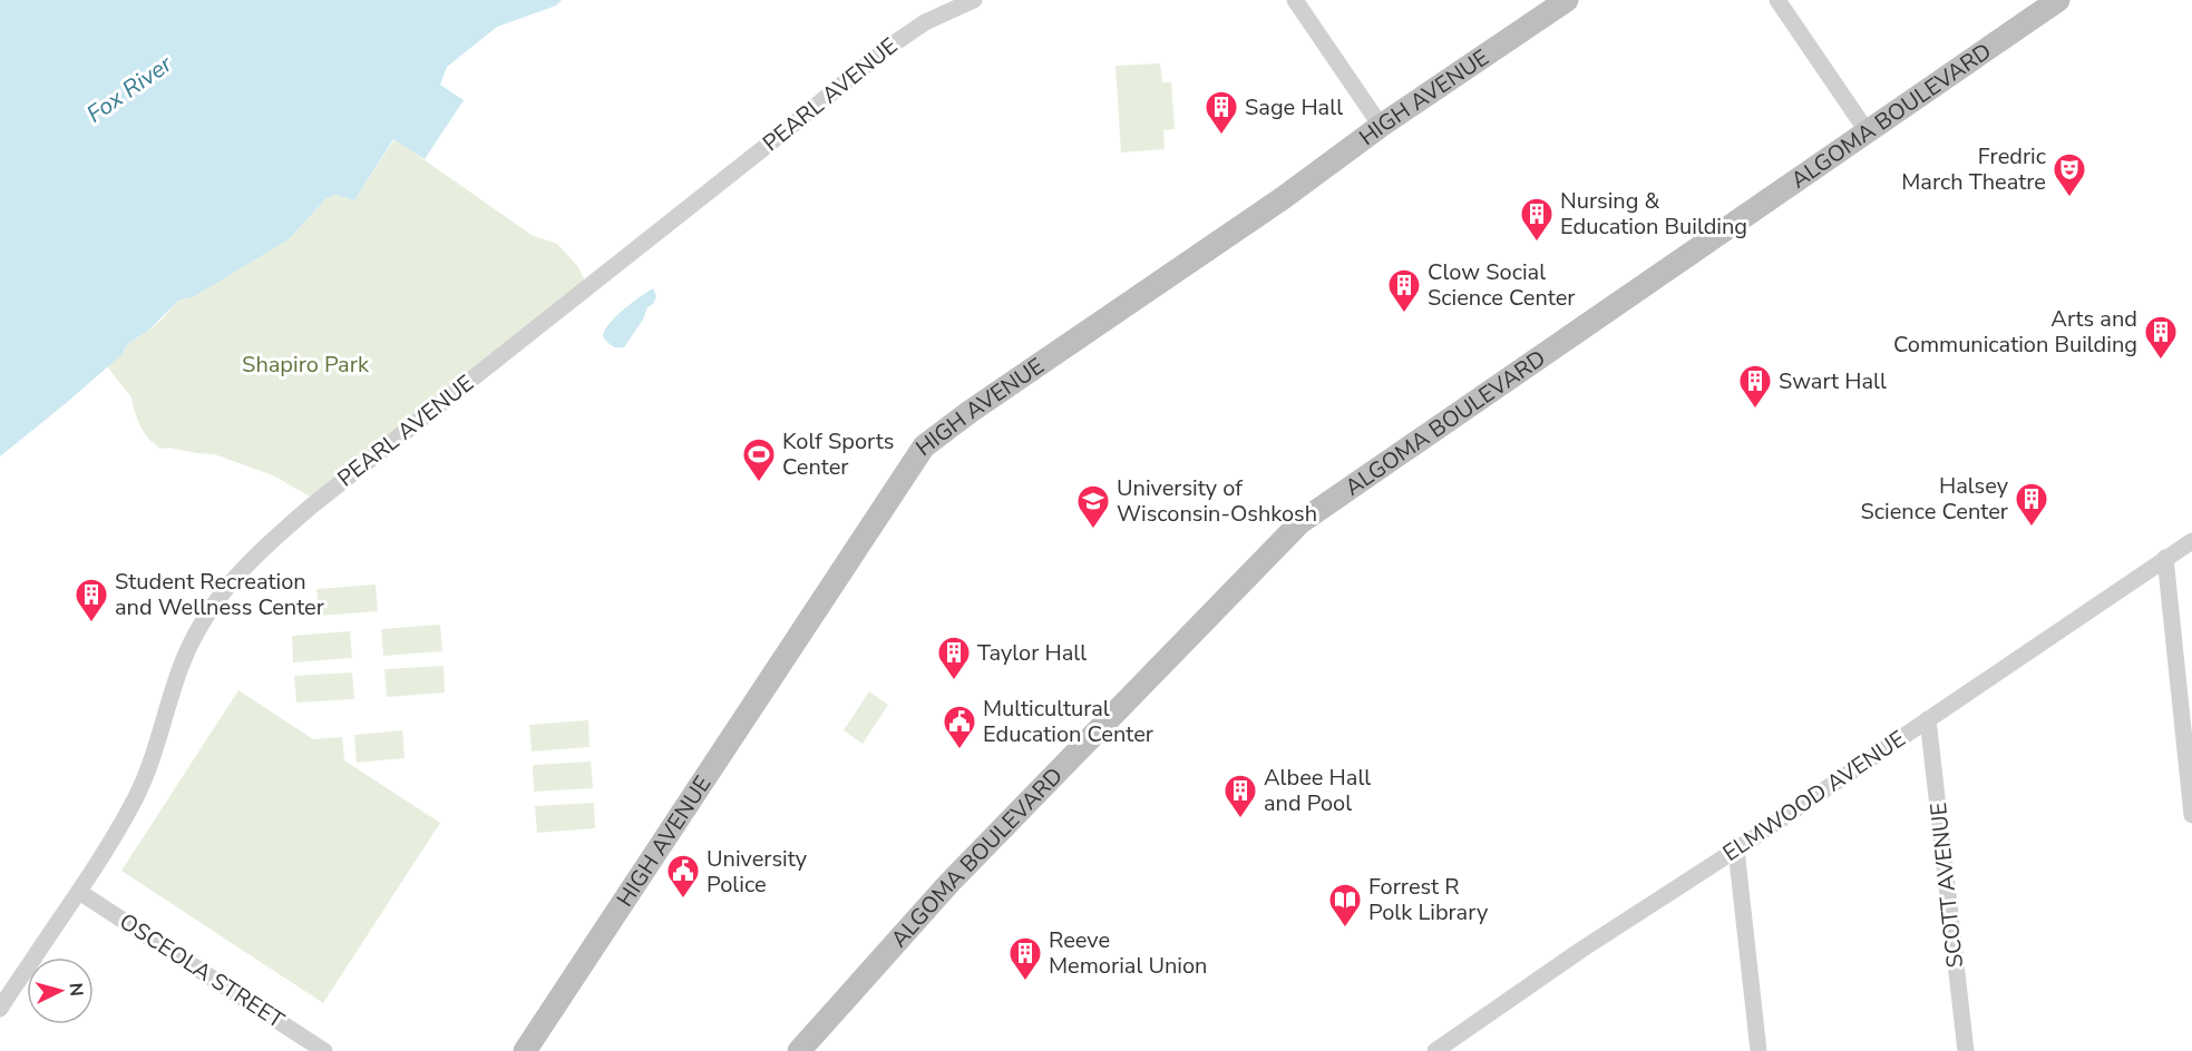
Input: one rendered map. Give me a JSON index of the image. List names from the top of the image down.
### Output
{
  "streets": {
    "main road": ["HIGH AVENUE", "ALGOMA BOULEVARD"],
    "street": [
      "PEARL AVENUE",
      "ELMWOOD AVENUE",
      "SCOTT AVENUE",
      "OSCEOLA STREET"
    ]
  },
  "crossings": [
    ["PEARL AVENUE", "OSCEOLA STREET"],
    ["ELMWOOD AVENUE", "SCOTT AVENUE"]
  ],
  "water": ["Fox River"],
  "parks": ["Shapiro Park"],
  "places": {
    "building": [
      "Sage Hall",
      "Nursing & Education Building",
      "Clow Social Science Center",
      "Arts and Communication Building",
      "Swart Hall",
      "Halsey Science Center",
      "Student Recreation and Wellness Center",
      "Taylor Hall",
      "Albee Hall and Pool",
      "Reeve Memorial Union"
    ],
    "theatre": ["Fredric March Theatre"],
    "sports": ["Kolf Sports Center"],
    "school or university": ["University of Wisconsin-Oshkosh"],
    "public building": ["Multicultural Education Center", "University Police"],
    "library": ["Forrest R Polk Library"]
  },
  "north": "right"
}
